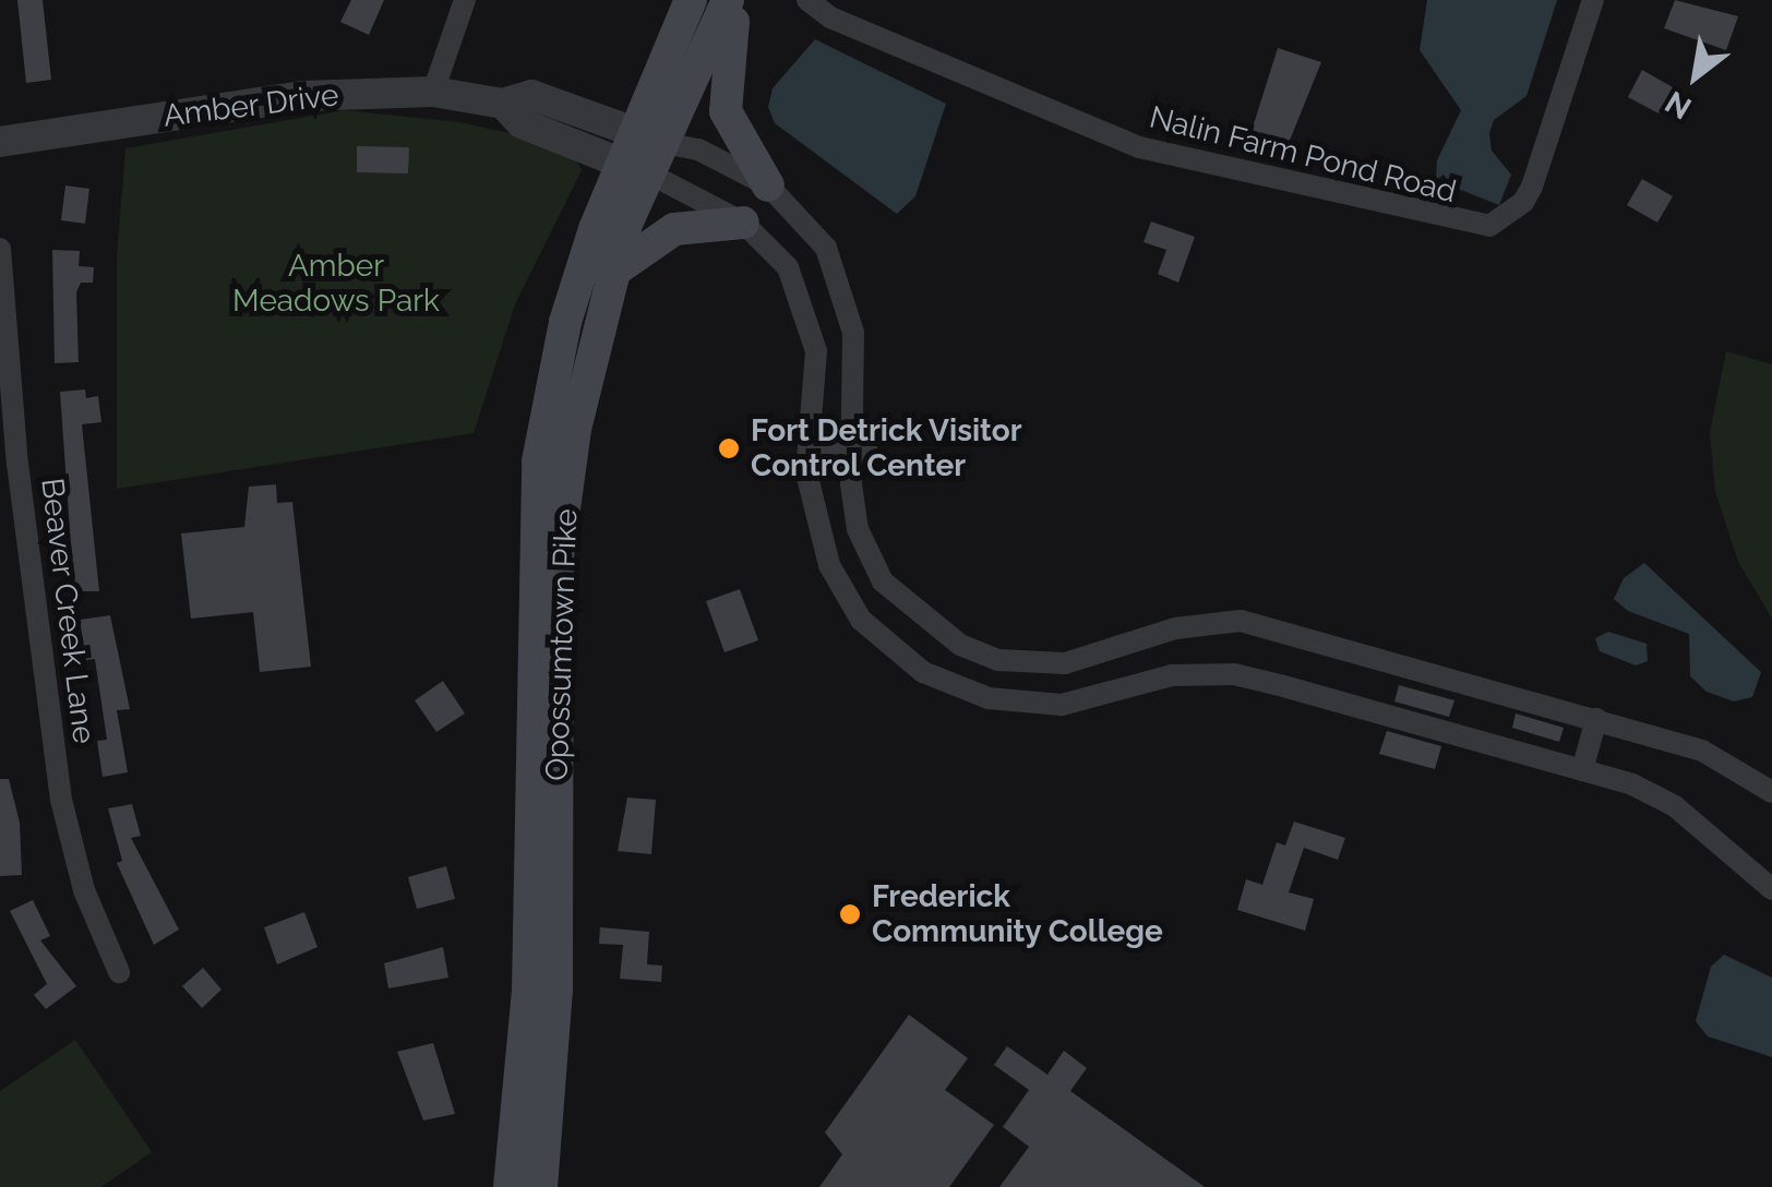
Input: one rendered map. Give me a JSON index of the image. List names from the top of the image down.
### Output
{
  "streets": {
    "main road": ["Opossumtown Pike"],
    "street": ["Amber Drive", "Nalin Farm Pond Road", "Beaver Creek Lane"]
  },
  "crossings": [
    ["Amber Drive", "Opossumtown Pike"]
  ],
  "parks": ["Amber Meadows Park"],
  "places": ["Fort Detrick Visitor Control Center", "Frederick Community College"],
  "north": "bottom left"
}
